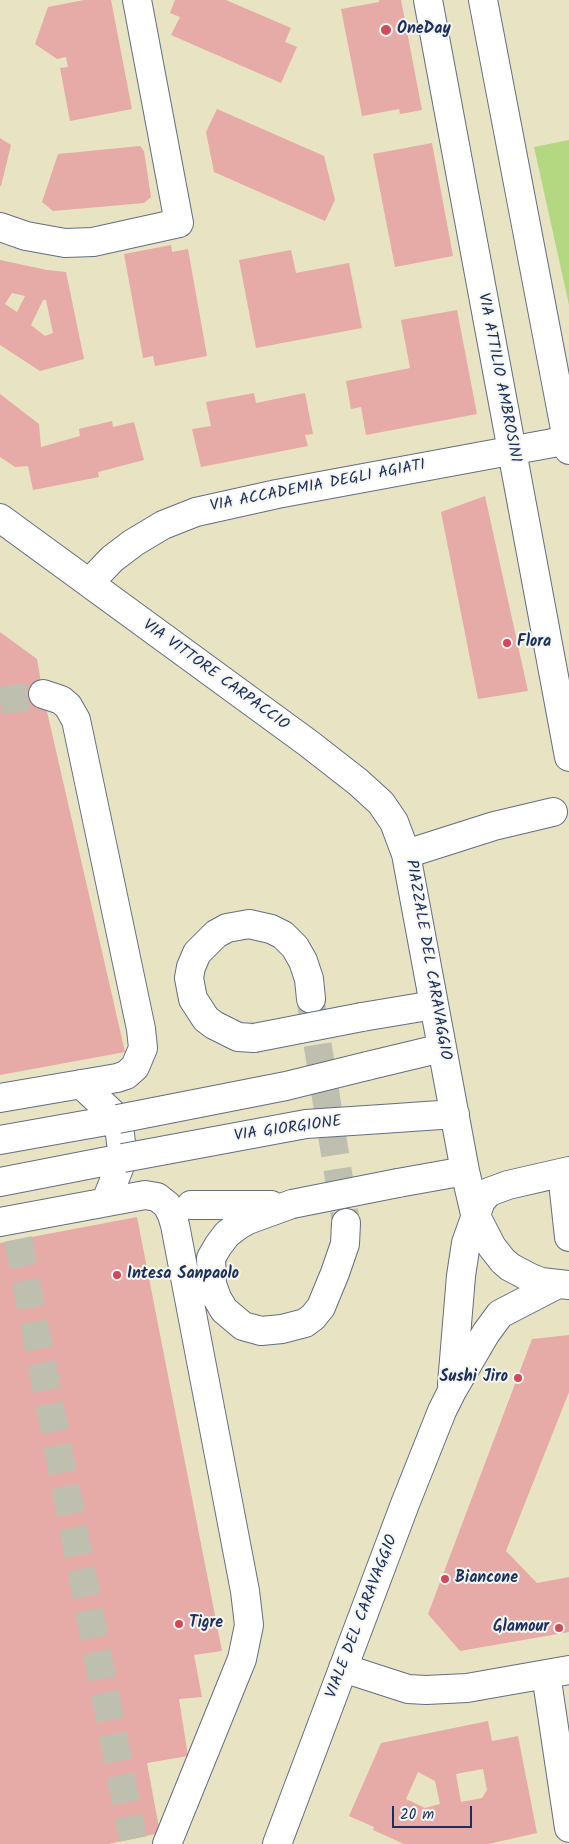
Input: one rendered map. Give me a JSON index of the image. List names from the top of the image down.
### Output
{
  "streets": {
    "street": [
      "VIA ATTILIO AMBROSINI",
      "VIA ACCADEMIA DEGLI AGIATI",
      "VIA VITTORE CARPACCIO",
      "PIAZZALE DEL CARAVAGGIO",
      "VIA GIORGIONE",
      "VIALE DEL CARAVAGGIO"
    ]
  },
  "crossings": [
    ["VIA ATTILIO AMBROSINI", "VIA ACCADEMIA DEGLI AGIATI"],
    ["VIA ACCADEMIA DEGLI AGIATI", "VIA VITTORE CARPACCIO"],
    ["VIA VITTORE CARPACCIO", "PIAZZALE DEL CARAVAGGIO"],
    ["PIAZZALE DEL CARAVAGGIO", "VIA GIORGIONE"],
    ["PIAZZALE DEL CARAVAGGIO", "VIALE DEL CARAVAGGIO"]
  ],
  "places": [
    "OneDay",
    "Flora",
    "Intesa Sanpaolo",
    "Sushi Jiro",
    "Biancone",
    "Tigre",
    "Glamour"
  ],
  "scale_bar": "20 m"
}
